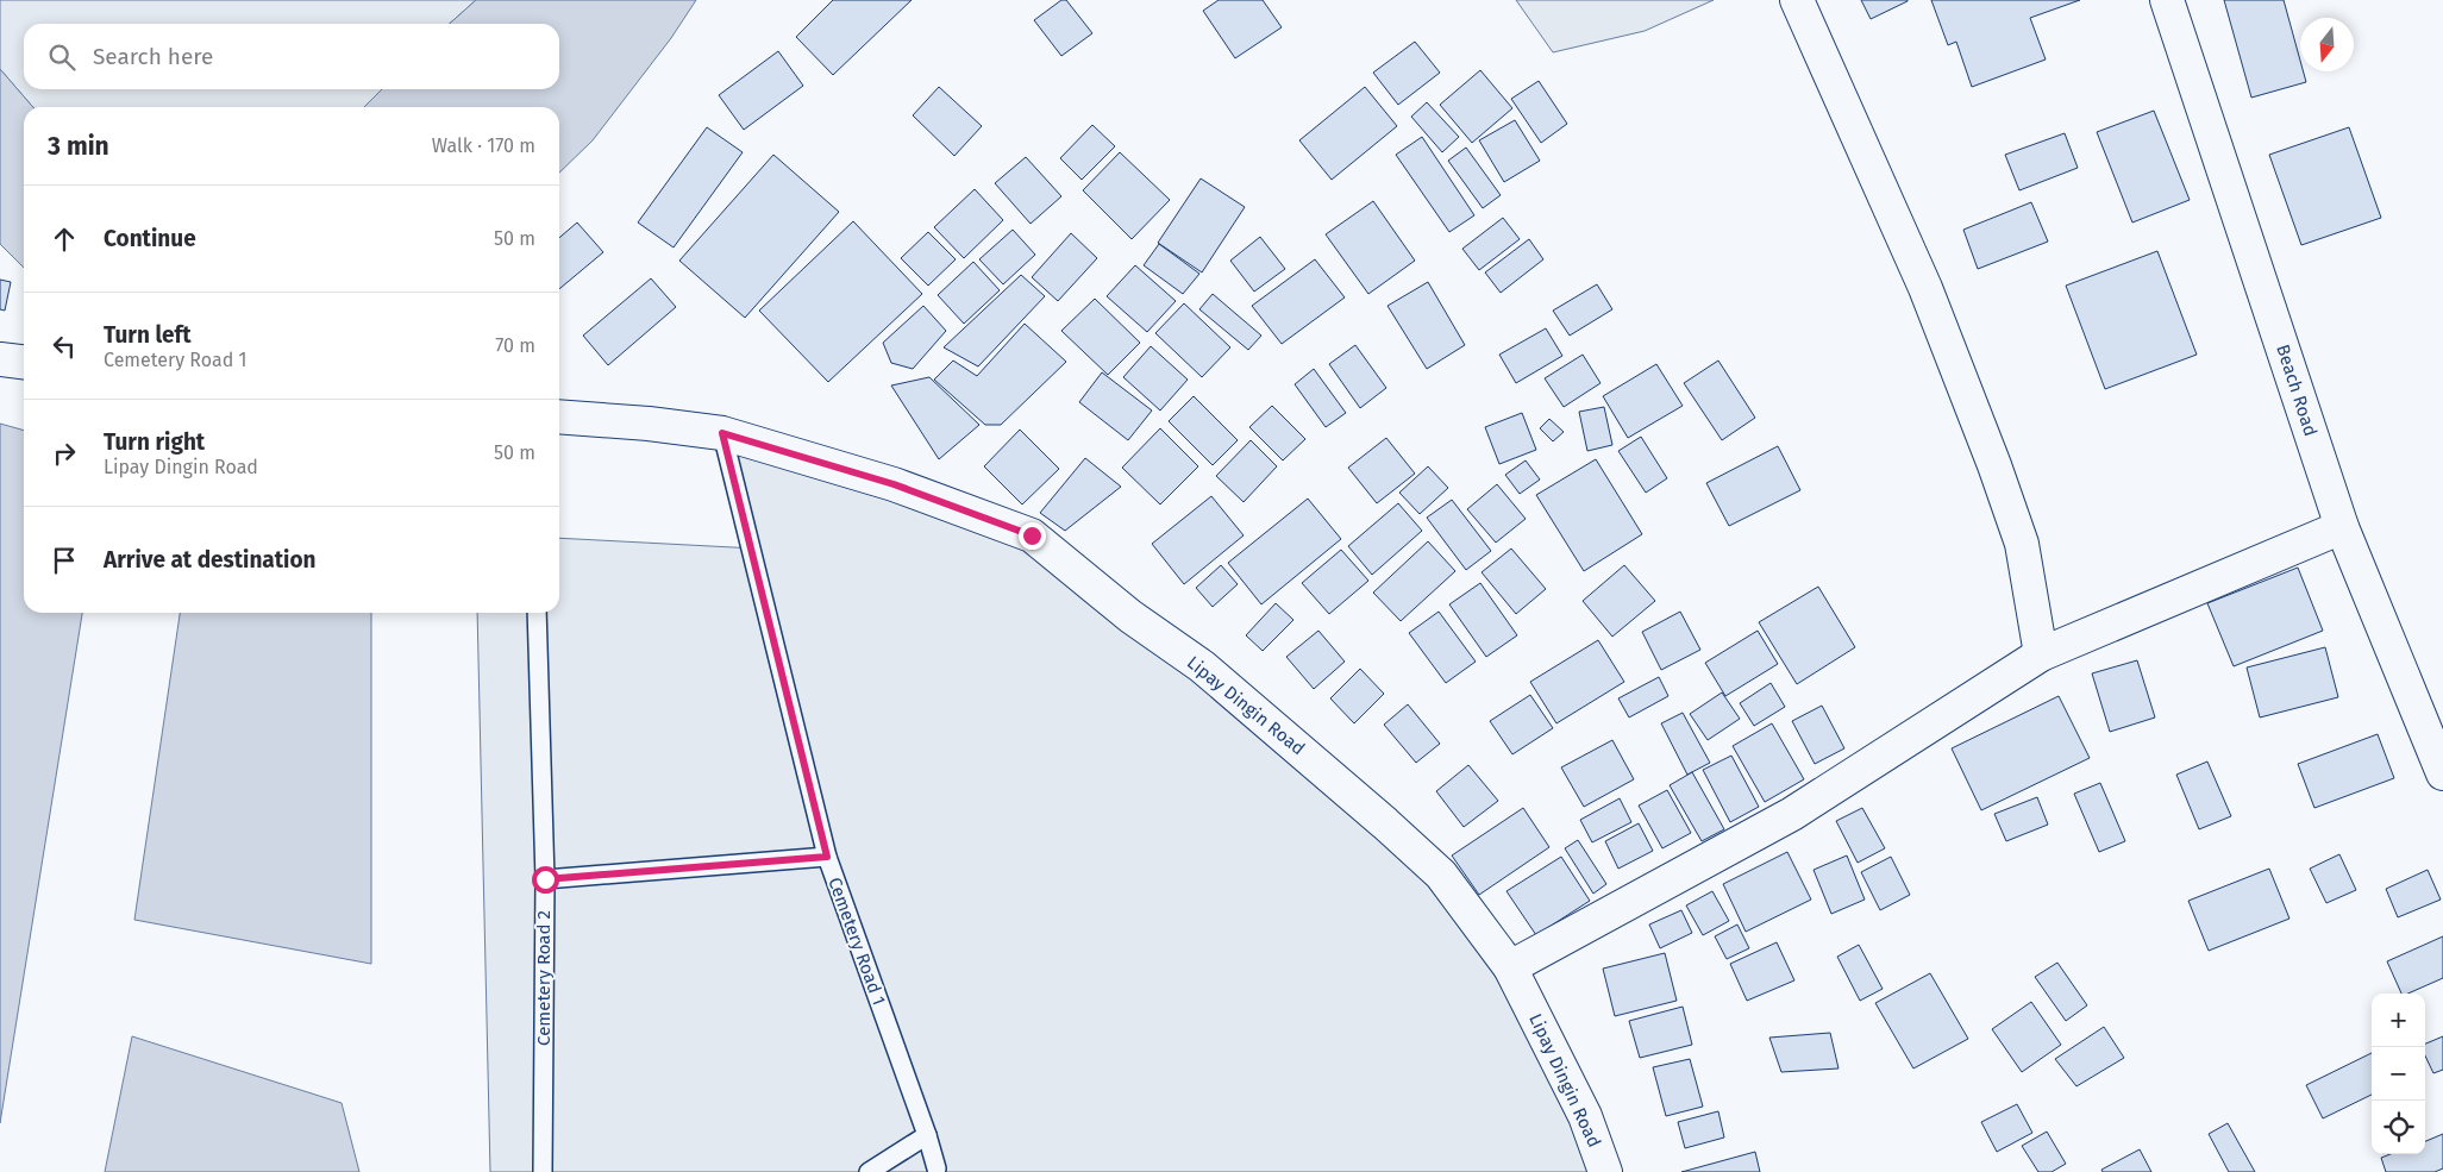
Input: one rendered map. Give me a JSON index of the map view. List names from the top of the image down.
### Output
{
  "streets": {
    "street": ["Beach Road", "Lipay Dingin Road"],
    "lane": ["Cemetery Road 1", "Cemetery Road 2"]
  },
  "crossings": [
    ["Lipay Dingin Road", "Cemetery Road 1"]
  ],
  "north": "bottom",
  "page": {
    "search": "Search here",
    "heading": ["3 min", "Walk · 170 m"],
    "list": [
      ["Continue", "50 m"],
      ["Turn left", "Cemetery Road 1", "70 m"],
      ["Turn right", "Lipay Dingin Road", "50 m"],
      "Arrive at destination"
    ],
    "map_buttons": ["+", "−"]
  }
}
